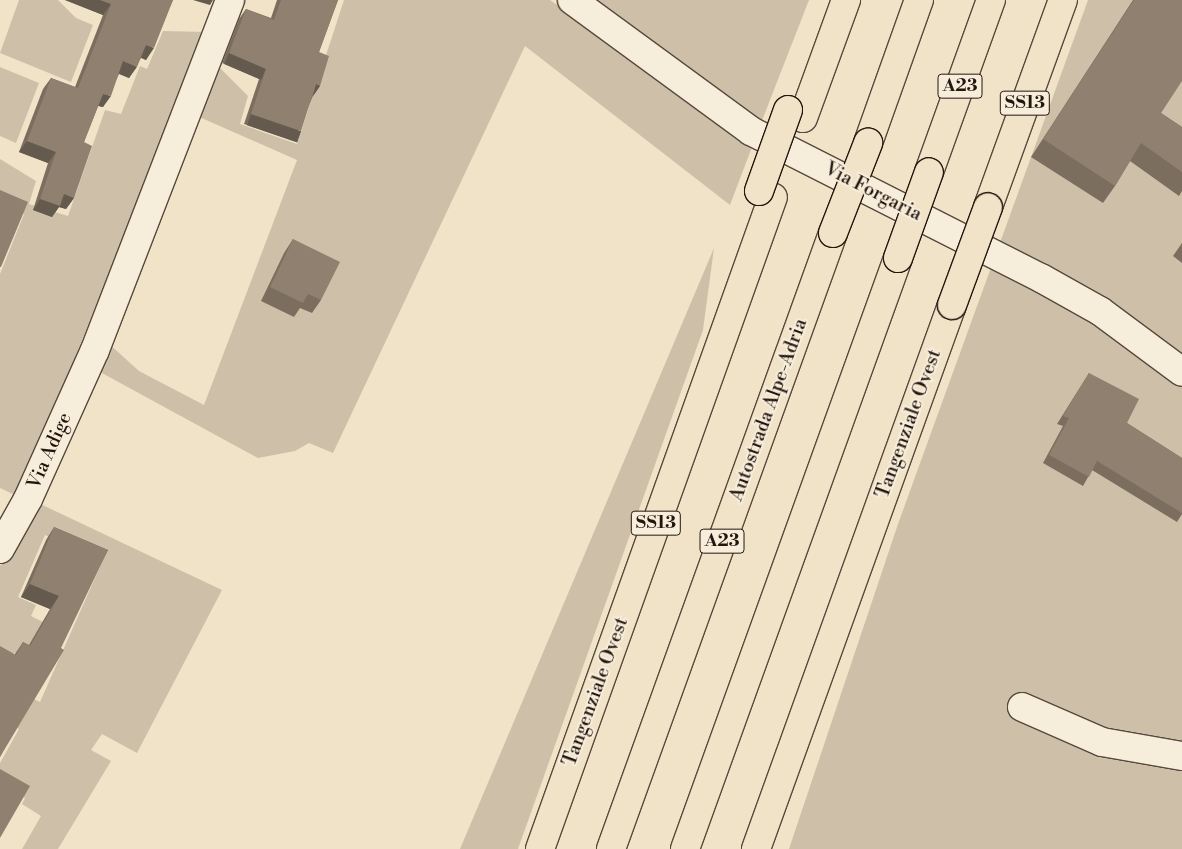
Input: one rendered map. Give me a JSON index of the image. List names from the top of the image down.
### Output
{
  "streets": {
    "highway": [
      "A23",
      "SS13",
      "Autostrada Alpe-Adria",
      "Tangenziale Ovest"
    ],
    "street": ["Via Forgaria", "Via Adige"]
  }
}
